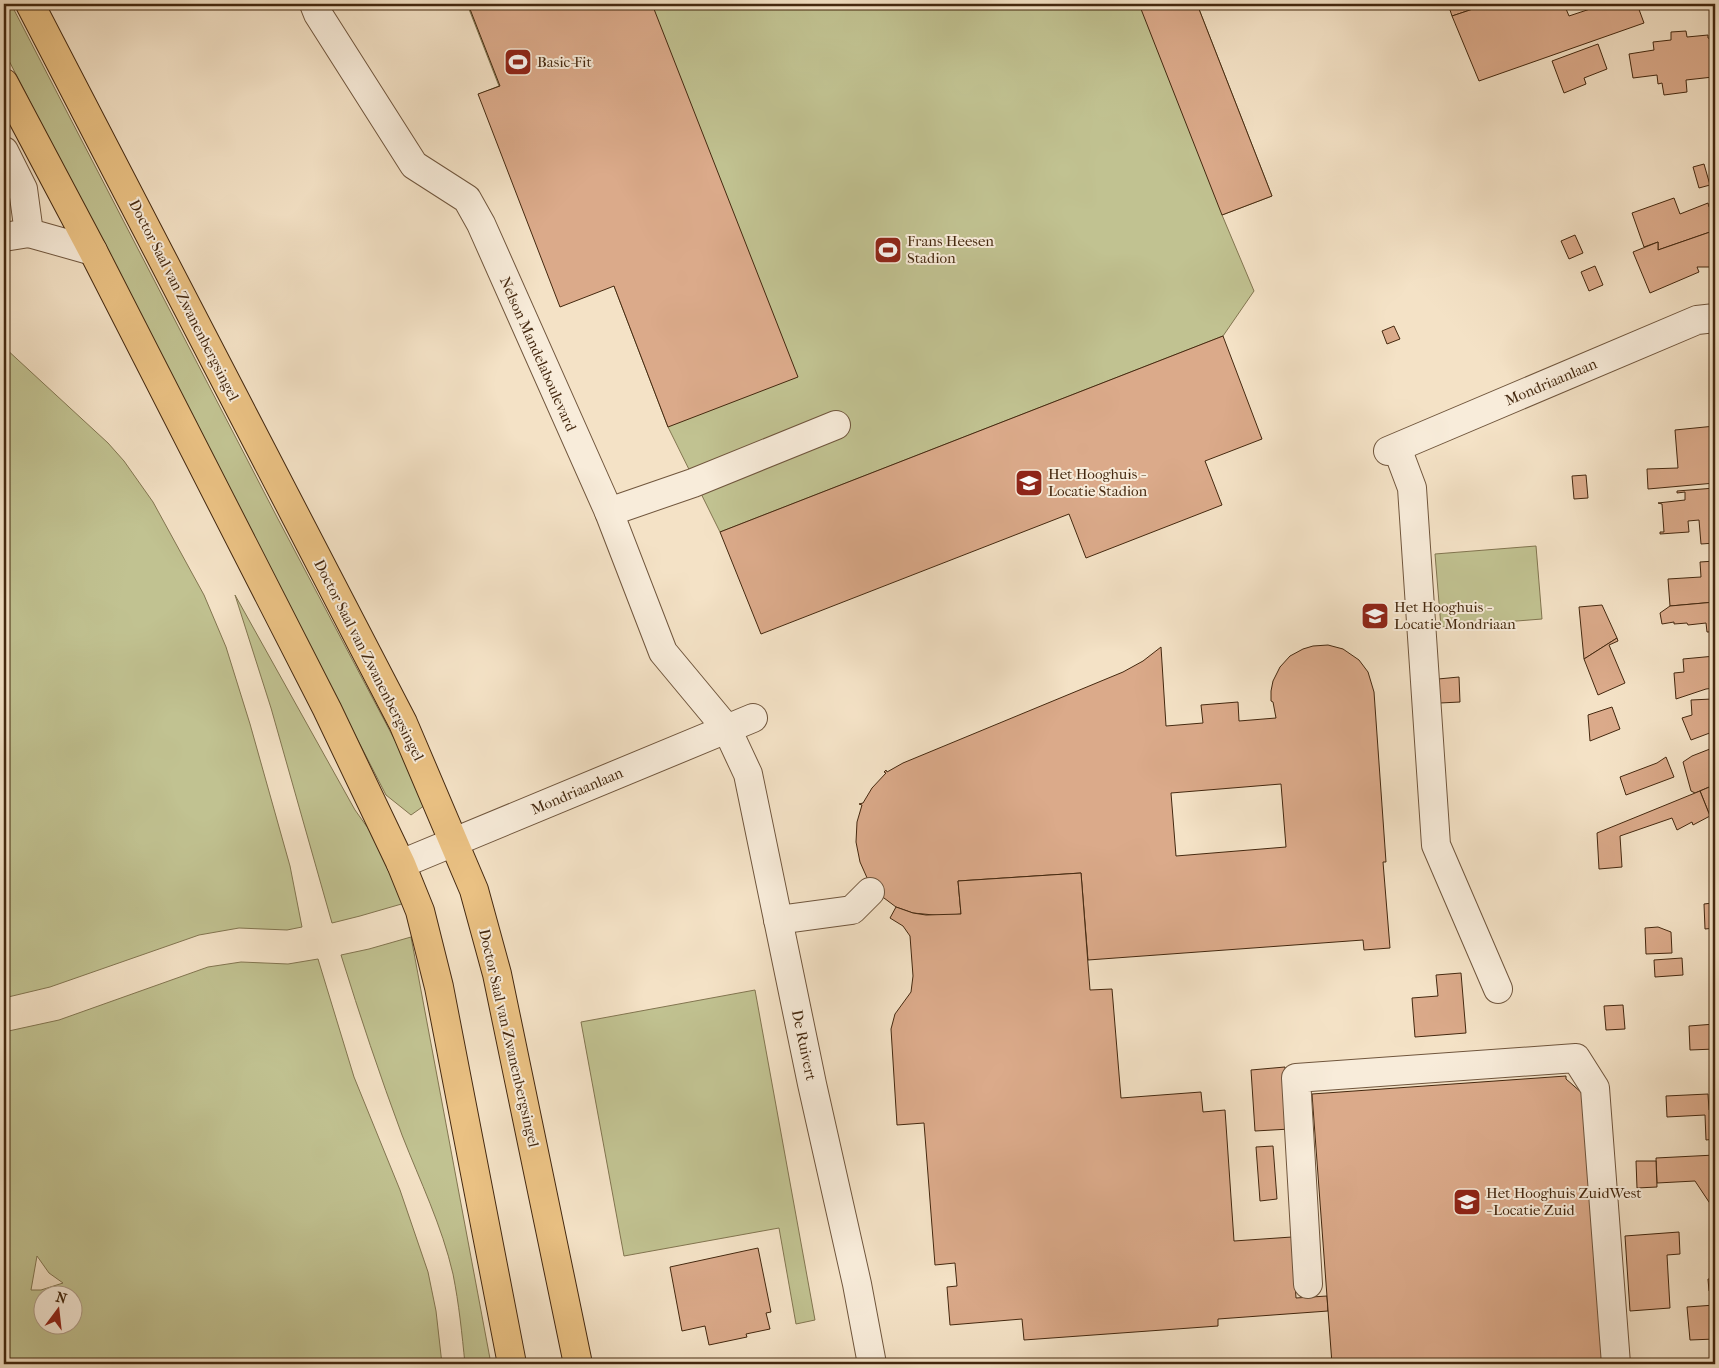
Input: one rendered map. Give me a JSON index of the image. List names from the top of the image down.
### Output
{
  "streets": {
    "main road": ["Doctor Saal van Zwanenbergsingel"],
    "street": ["Nelson Mandelaboulevard", "Mondriaanlaan", "De Ruivert"]
  },
  "crossings": [
    ["Doctor Saal van Zwanenbergsingel", "Mondriaanlaan"],
    ["Nelson Mandelaboulevard", "Mondriaanlaan"],
    ["Nelson Mandelaboulevard", "De Ruivert"],
    ["Mondriaanlaan", "De Ruivert"]
  ],
  "places": {
    "sports": ["Basic-Fit", "Frans Heesen Stadion"],
    "school or university": ["Het Hooghuis - Locatie Stadion", "Het Hooghuis - Locatie Mondriaan", "Het Hooghuis ZuidWest - Locatie Zuid"]
  },
  "north": "top"
}
